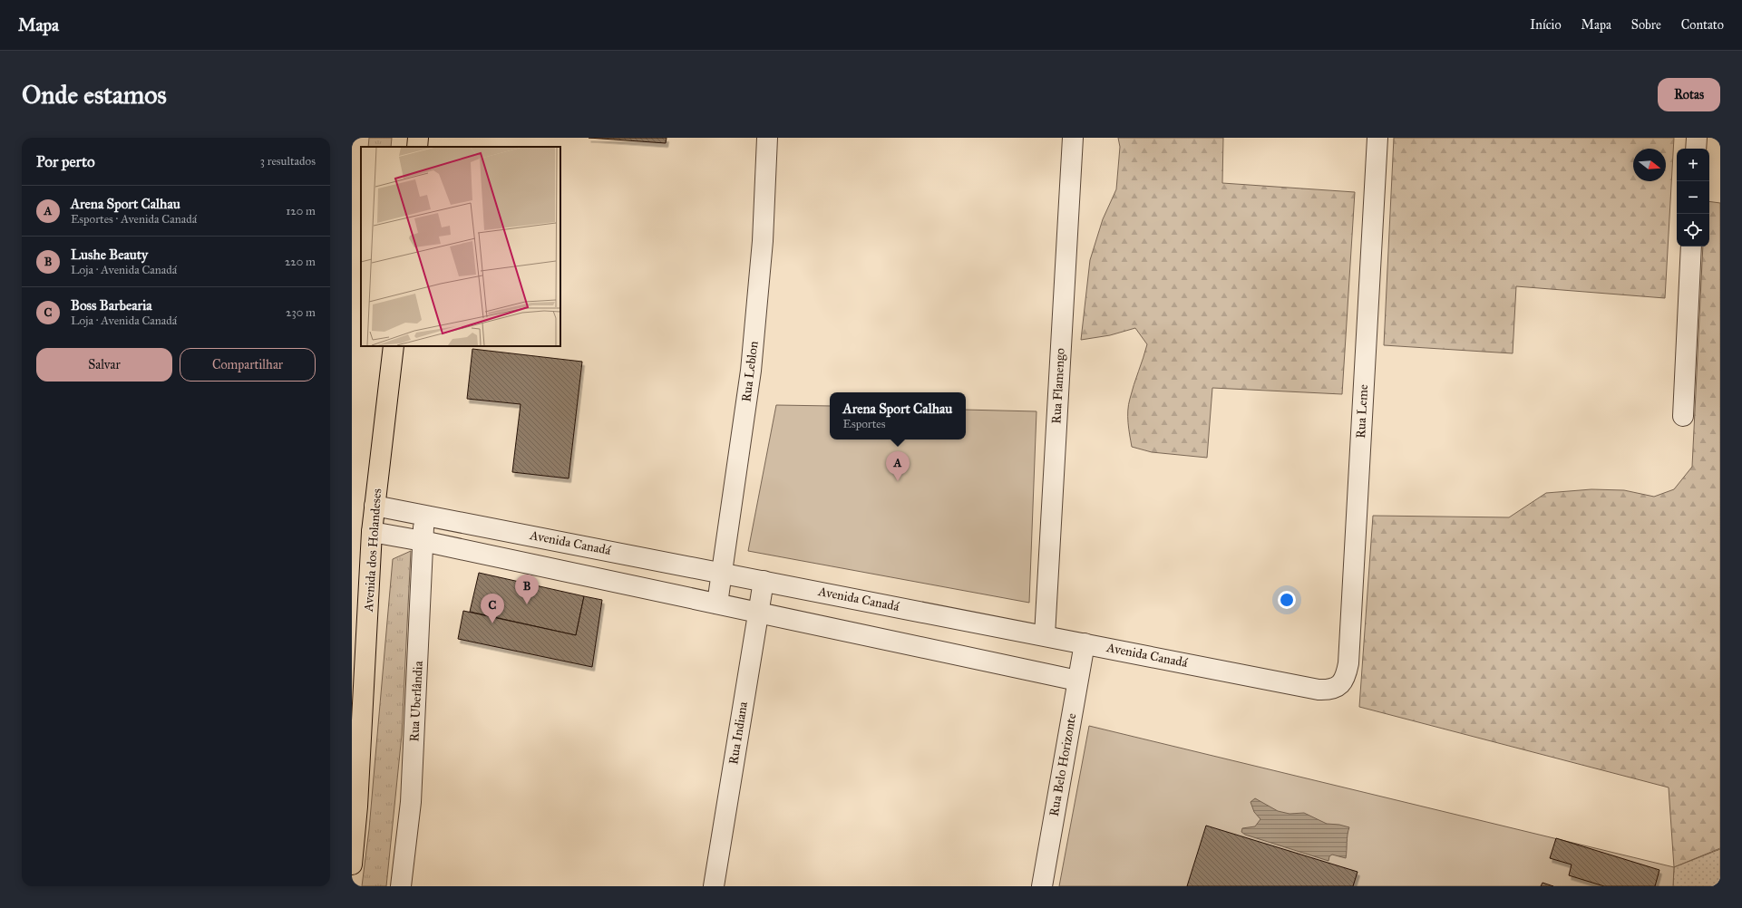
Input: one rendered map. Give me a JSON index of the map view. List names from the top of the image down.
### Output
{
  "streets": {
    "main road": ["Avenida dos Holandeses"],
    "street": [
      "Rua Leblon",
      "Rua Flamengo",
      "Rua Leme",
      "Avenida Canadá",
      "Rua Uberlândia",
      "Rua Indiana",
      "Rua Belo Horizonte"
    ]
  },
  "crossings": [
    ["Rua Leblon", "Avenida Canadá"],
    ["Rua Flamengo", "Avenida Canadá"],
    ["Rua Leme", "Avenida Canadá"],
    ["Avenida Canadá", "Avenida dos Holandeses"],
    ["Avenida Canadá", "Rua Uberlândia"],
    ["Avenida Canadá", "Rua Indiana"],
    ["Avenida Canadá", "Rua Belo Horizonte"]
  ],
  "north": "right",
  "page": {
    "header": "Mapa",
    "nav": [
      "Início",
      "Mapa",
      "Sobre",
      "Contato"
    ],
    "buttons": [
      "Rotas",
      ["Salvar", "Compartilhar"]
    ],
    "title": "Onde estamos",
    "heading": ["Por perto", "3 resultados"],
    "map_buttons": ["+", "−"],
    "list": [
      {
        "mark": "A",
        "name": "Arena Sport Calhau",
        "note": "Esportes · Avenida Canadá",
        "value": "120 m"
      },
      {
        "mark": "B",
        "name": "Lushe Beauty",
        "note": "Loja · Avenida Canadá",
        "value": "220 m"
      },
      {
        "mark": "C",
        "name": "Boss Barbearia",
        "note": "Loja · Avenida Canadá",
        "value": "230 m"
      }
    ],
    "popup": ["Arena Sport Calhau", "Esportes"],
    "pins": ["A", "B", "C"]
  }
}
